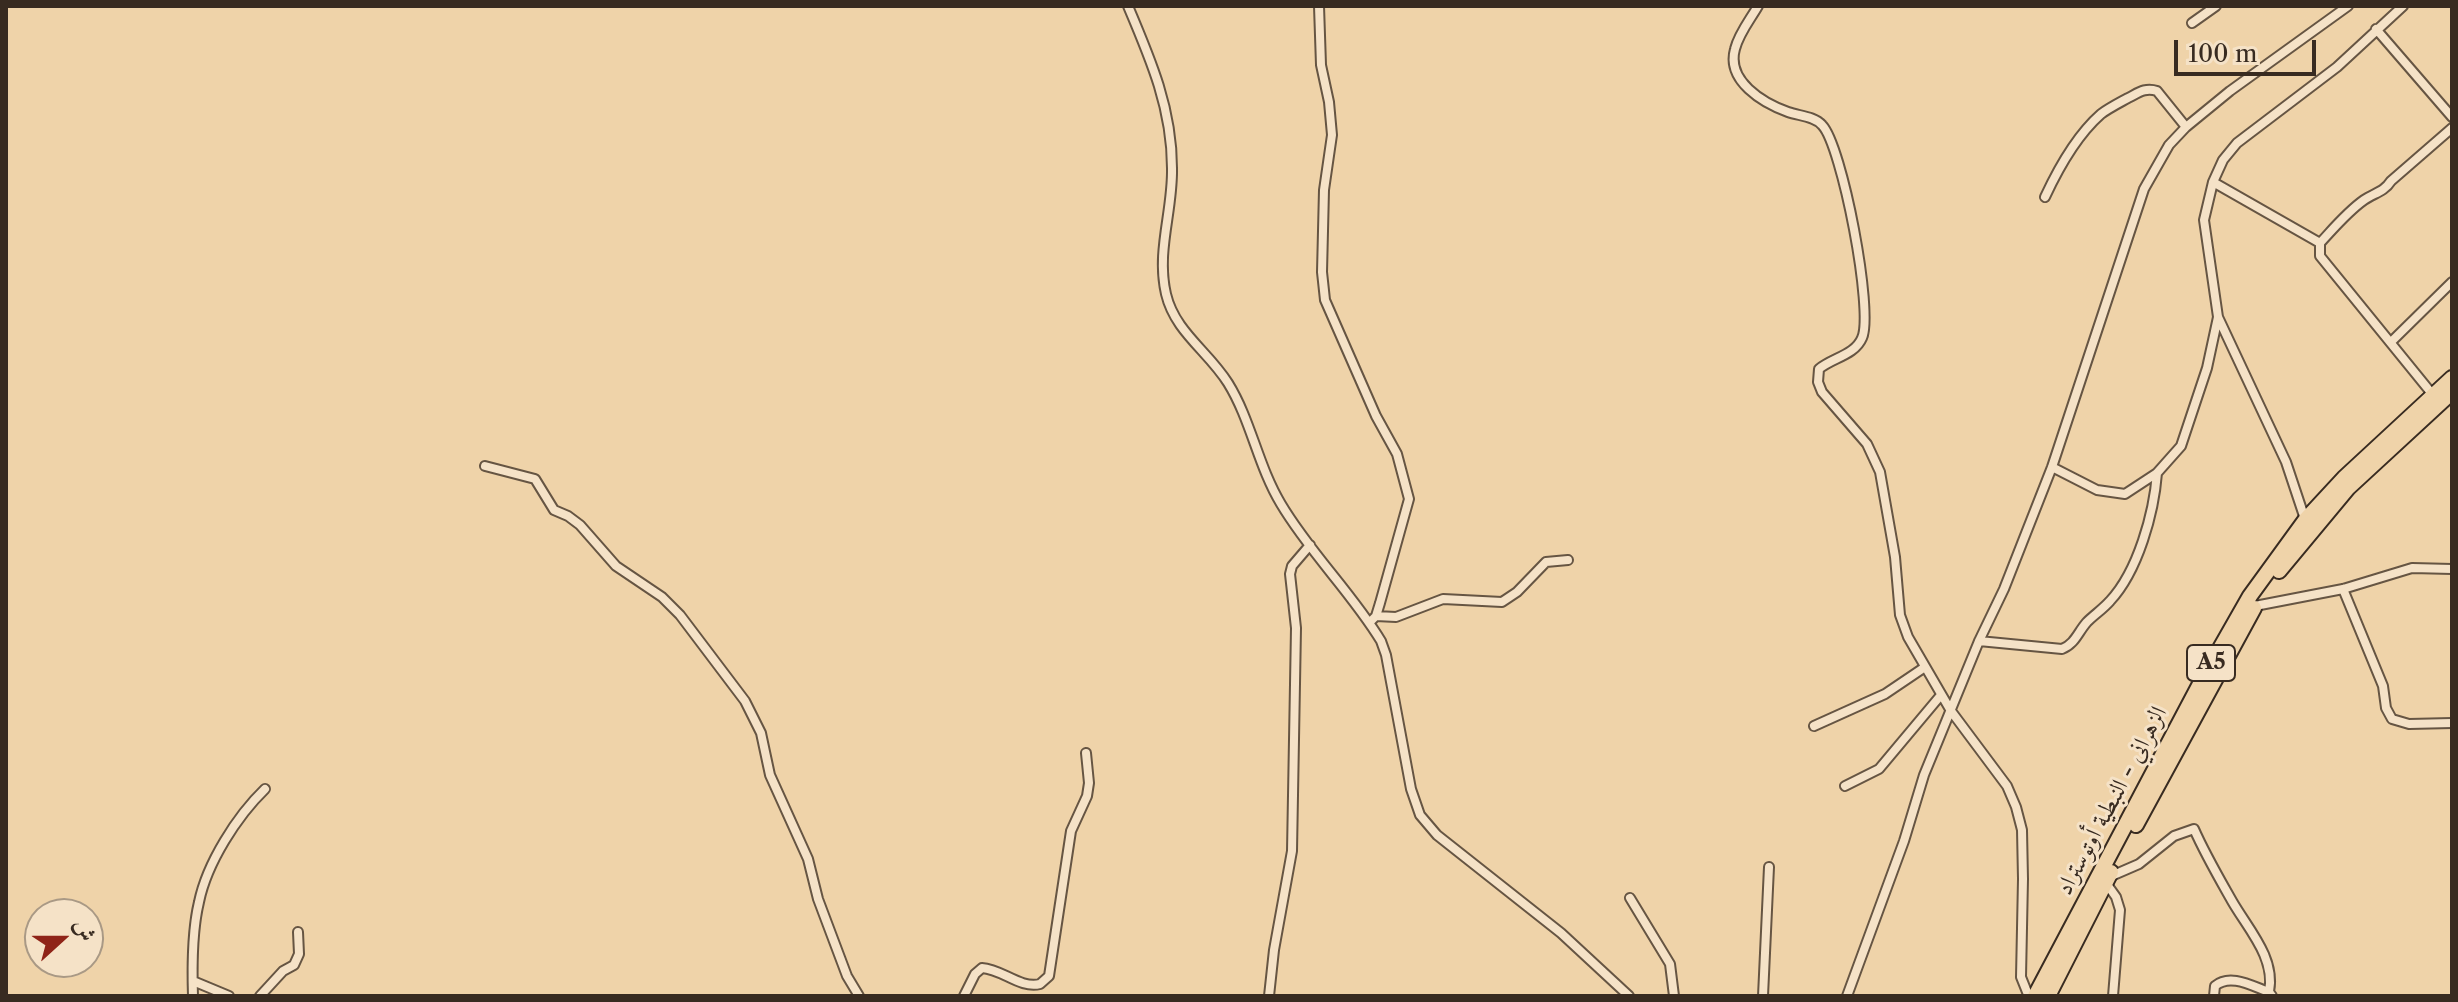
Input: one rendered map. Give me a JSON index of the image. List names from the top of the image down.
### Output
{
  "streets": {
    "highway": ["A5", "الزهراني - النبطية أوتوستراد"]
  },
  "scale_bar": "100 m",
  "north": "right"
}
